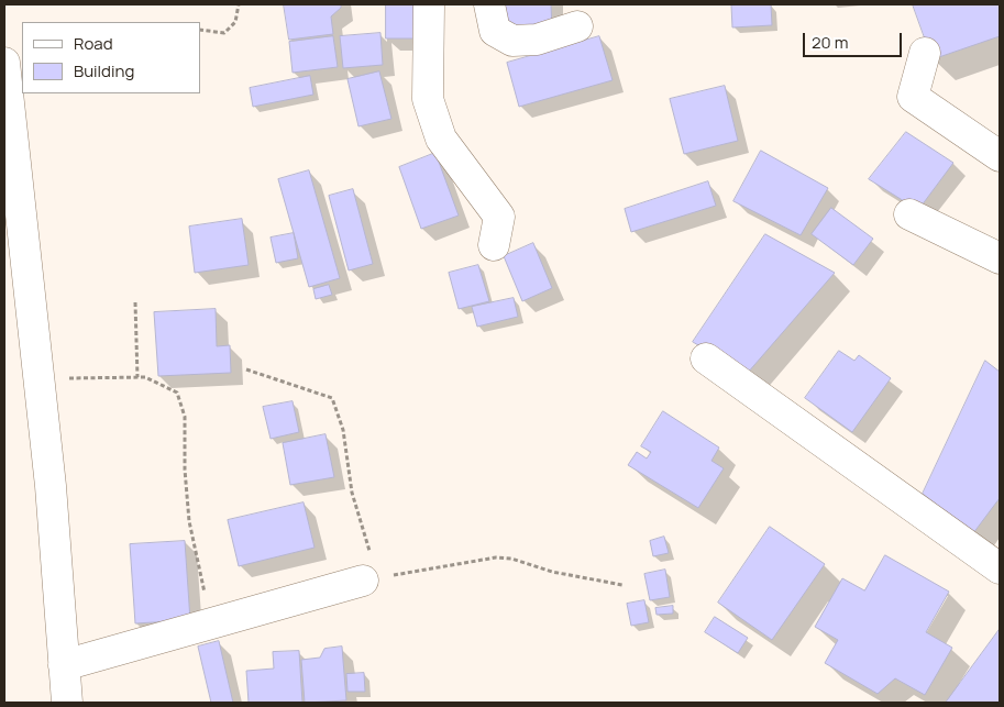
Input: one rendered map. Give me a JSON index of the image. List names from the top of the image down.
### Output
{
  "legend": ["Road", "Building"],
  "scale_bar": "20 m"
}
